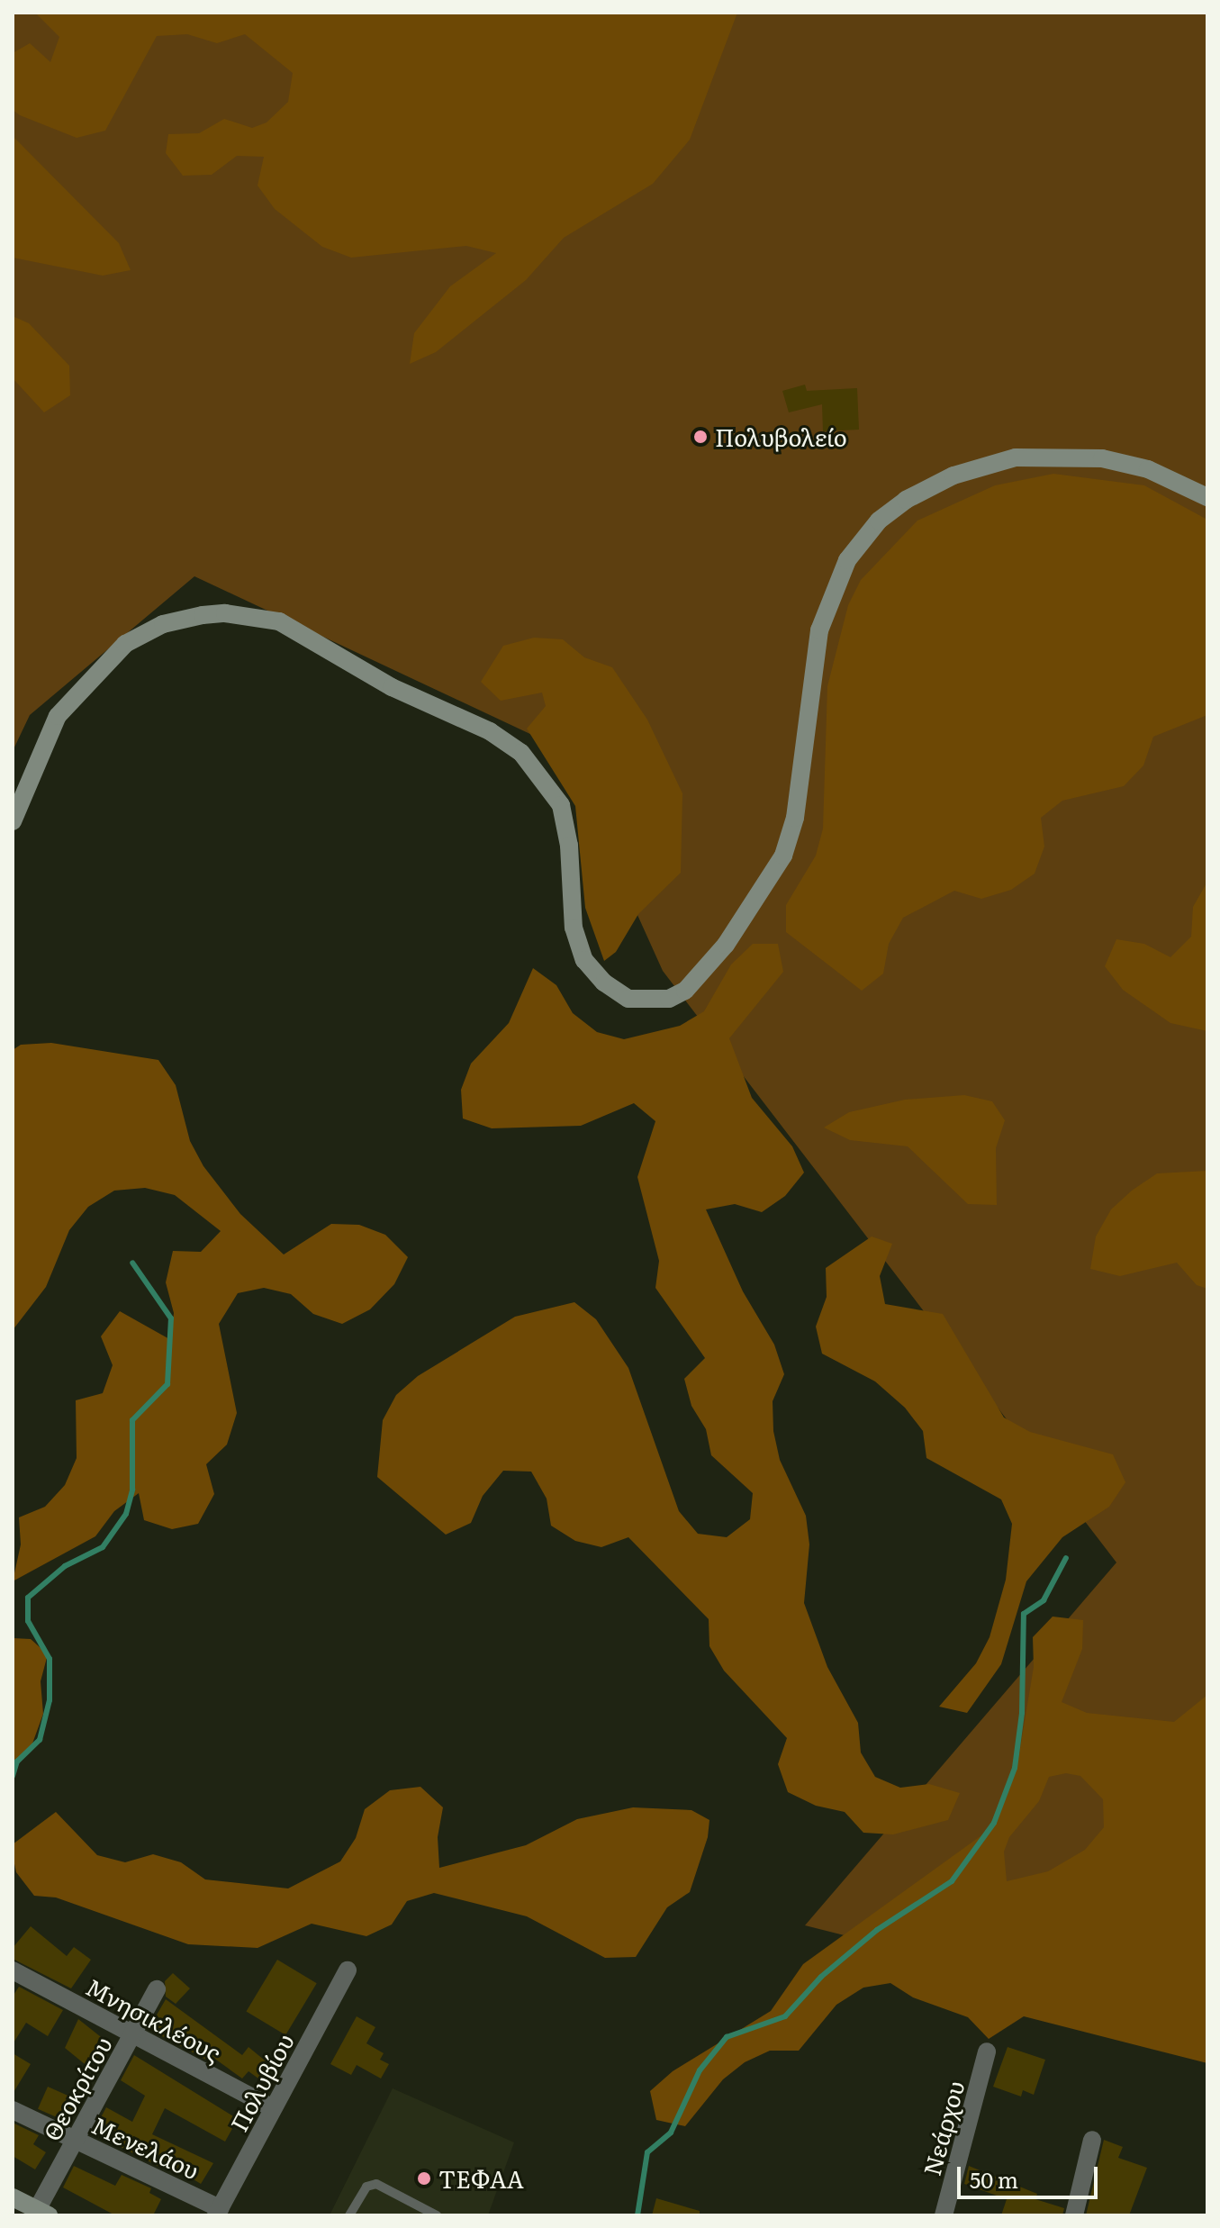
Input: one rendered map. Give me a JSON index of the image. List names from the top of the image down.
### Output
{
  "streets": {
    "street": [
      "Μνησικλέους",
      "Πολυβίου",
      "Θεοκρίτου",
      "Νεάρχου",
      "Μενελάου"
    ]
  },
  "crossings": [
    ["Μνησικλέους", "Πολυβίου"],
    ["Μνησικλέους", "Θεοκρίτου"],
    ["Πολυβίου", "Μενελάου"],
    ["Θεοκρίτου", "Μενελάου"]
  ],
  "places": ["Πολυβολείο", "ΤΕΦΑΑ"],
  "scale_bar": "50 m"
}
